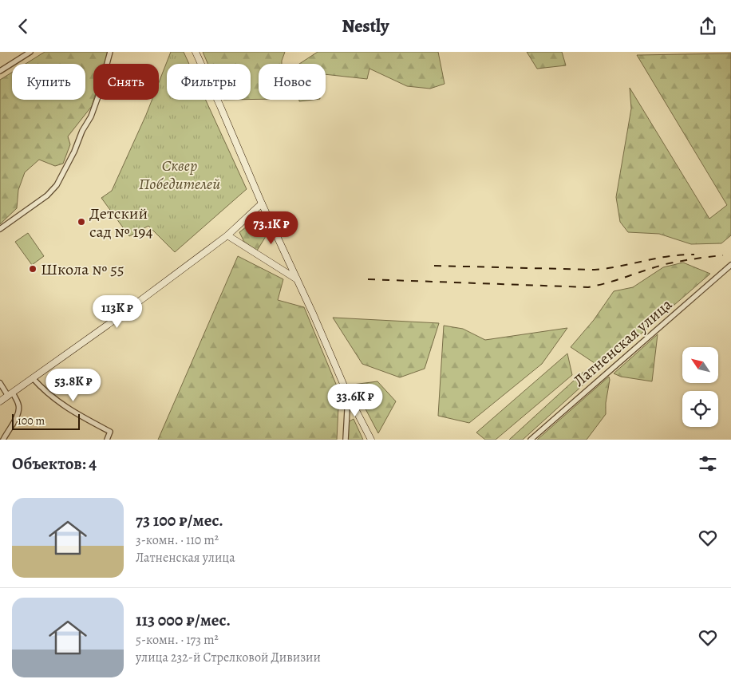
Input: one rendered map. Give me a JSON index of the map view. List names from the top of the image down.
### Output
{
  "streets": {
    "street": ["Латненская улица"]
  },
  "parks": ["Сквер Победителей"],
  "places": ["Детский сад № 194", "Школа № 55"],
  "scale_bar": "100 m",
  "north": "top left",
  "page": {
    "header": "Nestly",
    "chip": [
      "Купить",
      "Снять",
      "Фильтры",
      "Новое"
    ],
    "price": [
      "73.1K ₽",
      "113K ₽",
      "53.8K ₽",
      "33.6K ₽"
    ],
    "scale": "100 m",
    "heading": "Объектов: 4",
    "list": [
      {
        "name": "73 100 ₽/мес.",
        "note": "3-комн. · 110 m² · Латненская улица"
      },
      {
        "name": "113 000 ₽/мес.",
        "note": "5-комн. · 173 m² · улица 232-й Стрелковой Дивизии"
      }
    ]
  }
}
